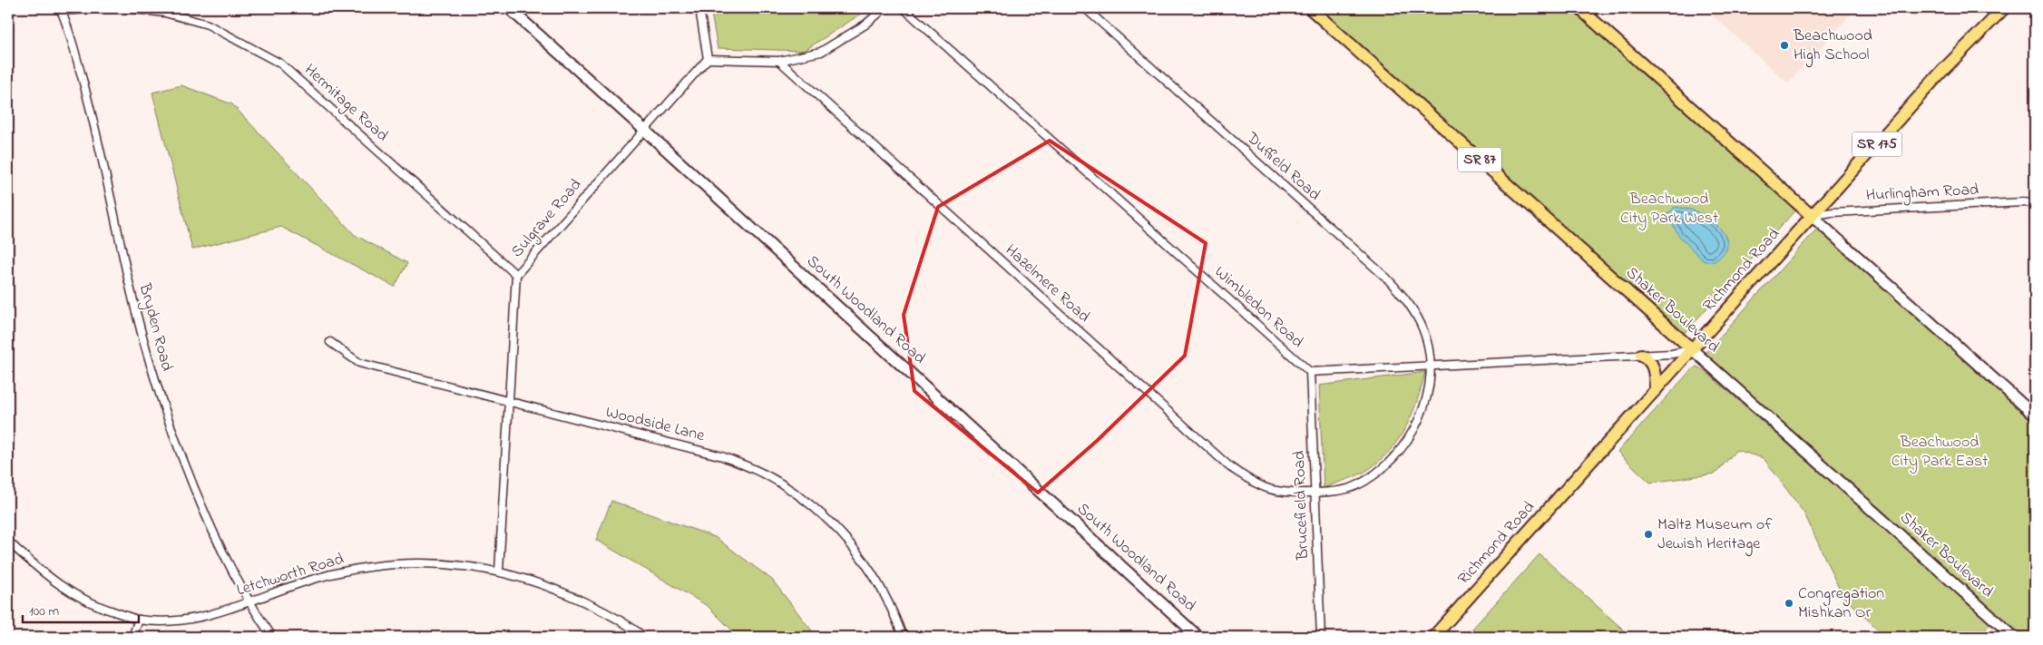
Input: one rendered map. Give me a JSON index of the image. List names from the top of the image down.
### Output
{
  "streets": {
    "main road": [
      "SR 175",
      "SR 87",
      "Richmond Road",
      "Shaker Boulevard"
    ],
    "street": [
      "Hermitage Road",
      "Duffield Road",
      "Hurlingham Road",
      "Sulgrave Road",
      "Hazelmere Road",
      "Wimbledon Road",
      "South Woodland Road",
      "Bryden Road",
      "Woodside Lane",
      "Brucefield Road",
      "Letchworth Road"
    ]
  },
  "crossings": [
    ["Hermitage Road", "Sulgrave Road"],
    ["Duffield Road", "Hazelmere Road"],
    ["Duffield Road", "Brucefield Road"],
    ["Hurlingham Road", "Richmond Road"],
    ["Sulgrave Road", "South Woodland Road"],
    ["Sulgrave Road", "Woodside Lane"],
    ["Sulgrave Road", "Letchworth Road"],
    ["Richmond Road", "Shaker Boulevard"],
    ["Hazelmere Road", "Brucefield Road"],
    ["Wimbledon Road", "Brucefield Road"],
    ["Bryden Road", "Letchworth Road"]
  ],
  "parks": ["Beachwood City Park West", "Beachwood City Park East"],
  "places": ["Beachwood High School", "Maltz Museum of Jewish Heritage", "Congregation Mishkan Or"],
  "scale_bar": "100 m"
}
